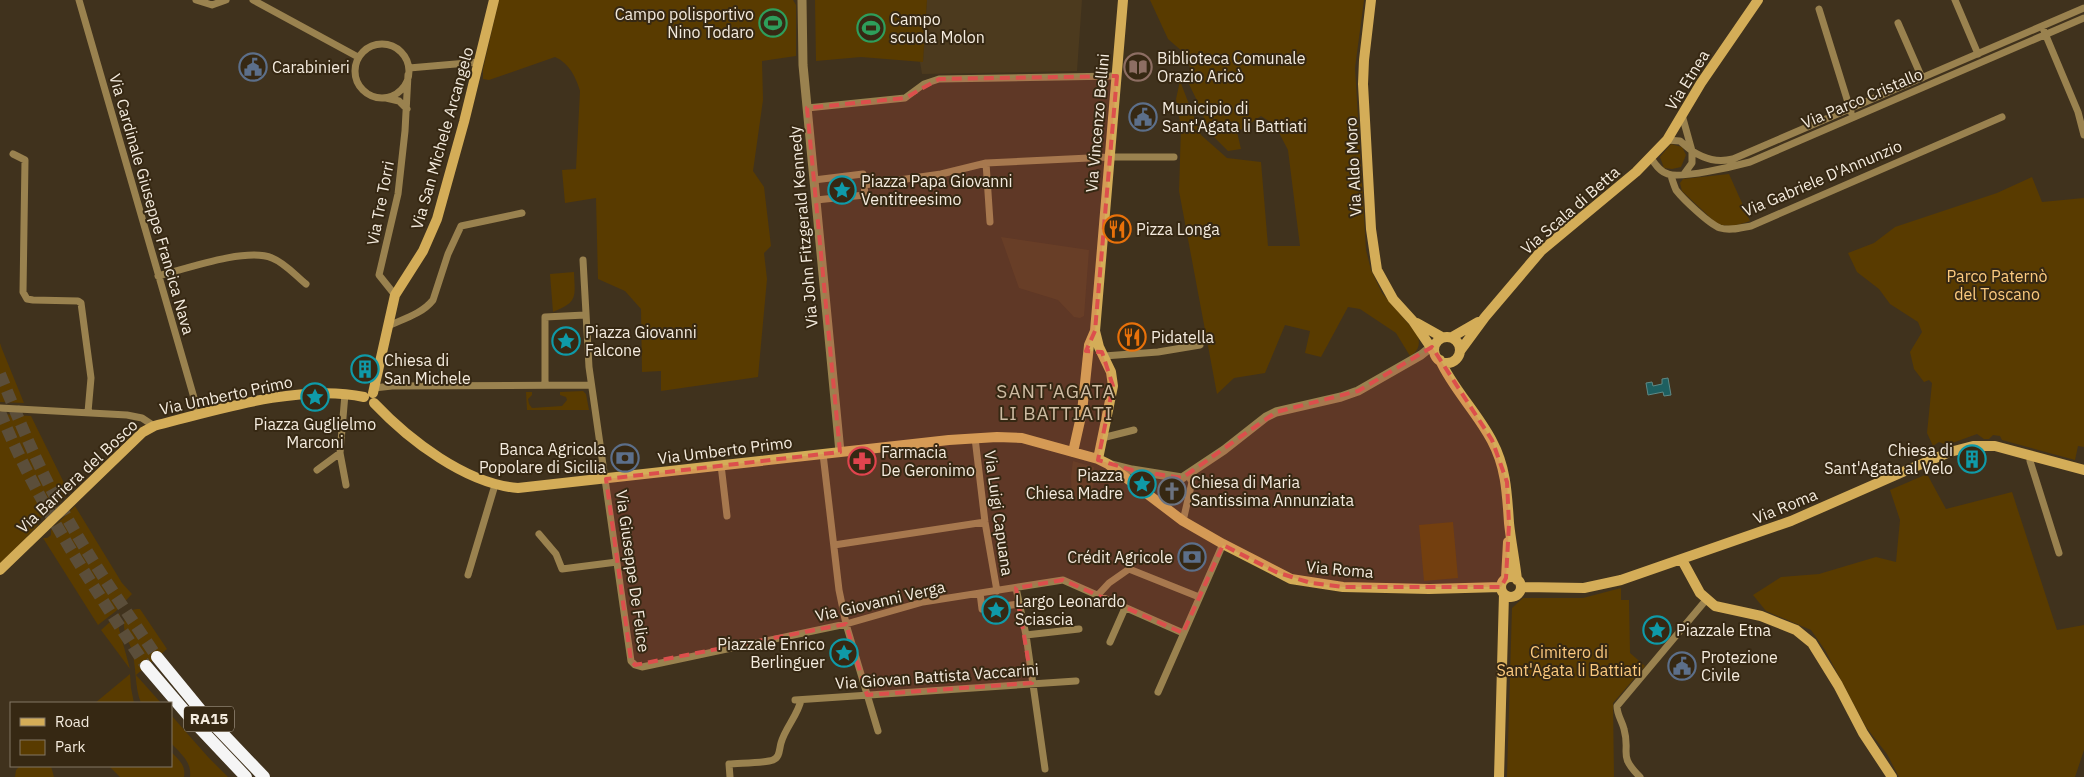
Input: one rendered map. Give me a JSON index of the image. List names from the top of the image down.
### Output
{
  "streets": {
    "highway": ["RA15"],
    "main road": [
      "Via Etnea",
      "Via Vincenzo Bellini",
      "Via San Michele Arcangelo",
      "Via Aldo Moro",
      "Via Scala di Betta",
      "Via Umberto Primo",
      "Via Barriera del Bosco",
      "Via Roma"
    ],
    "street": [
      "Via Parco Cristallo",
      "Via Gabriele D'Annunzio",
      "Via Tre Torri",
      "Via Cardinale Giuseppe Francica Nava",
      "Via John Fitzgerald Kennedy",
      "Via Luigi Capuana",
      "Via Giuseppe De Felice",
      "Via Giovanni Verga",
      "Via Giovan Battista Vaccarini"
    ]
  },
  "crossings": [
    ["Via Etnea", "Via Parco Cristallo"],
    ["Via Etnea", "Via Gabriele D'Annunzio"],
    ["Via Etnea", "Via Scala di Betta"],
    ["Via Parco Cristallo", "Via Gabriele D'Annunzio"],
    ["Via San Michele Arcangelo", "Via Tre Torri"],
    ["Via San Michele Arcangelo", "Via Umberto Primo"],
    ["Via Cardinale Giuseppe Francica Nava", "Via Umberto Primo"],
    ["Via John Fitzgerald Kennedy", "Via Umberto Primo"],
    ["Via Umberto Primo", "Via Barriera del Bosco"],
    ["Via Umberto Primo", "Via Roma"],
    ["Via Umberto Primo", "Via Luigi Capuana"],
    ["Via Umberto Primo", "Via Giuseppe De Felice"],
    ["Via Luigi Capuana", "Via Giovanni Verga"],
    ["Via Giuseppe De Felice", "Via Giovanni Verga"]
  ],
  "districts": ["SANT'AGATA LI BATTIATI"],
  "parks": ["Parco Paternò del Toscano", "Cimitero di Sant'Agata li Battiati"],
  "places": {
    "sports": ["Campo polisportivo Nino Todaro", "Campo scuola Molon"],
    "public building": ["Carabinieri", "Municipio di Sant'Agata li Battiati", "Protezione Civile"],
    "library": ["Biblioteca Comunale Orazio Aricò"],
    "place": [
      "Piazza Papa Giovanni Ventitreesimo",
      "Piazza Giovanni Falcone",
      "Piazza Guglielmo Marconi",
      "Piazza Chiesa Madre",
      "Largo Leonardo Sciascia",
      "Piazzale Etna",
      "Piazzale Enrico Berlinguer"
    ],
    "restaurant": ["Pizza Longa", "Pidatella"],
    "building": ["Chiesa di San Michele", "Chiesa di Sant'Agata al Velo"],
    "bank": ["Banca Agricola Popolare di Sicilia", "Crédit Agricole"],
    "pharmacy": ["Farmacia De Geronimo"],
    "church": ["Chiesa di Maria Santissima Annunziata"]
  },
  "legend": ["Road", "Park"]
}
